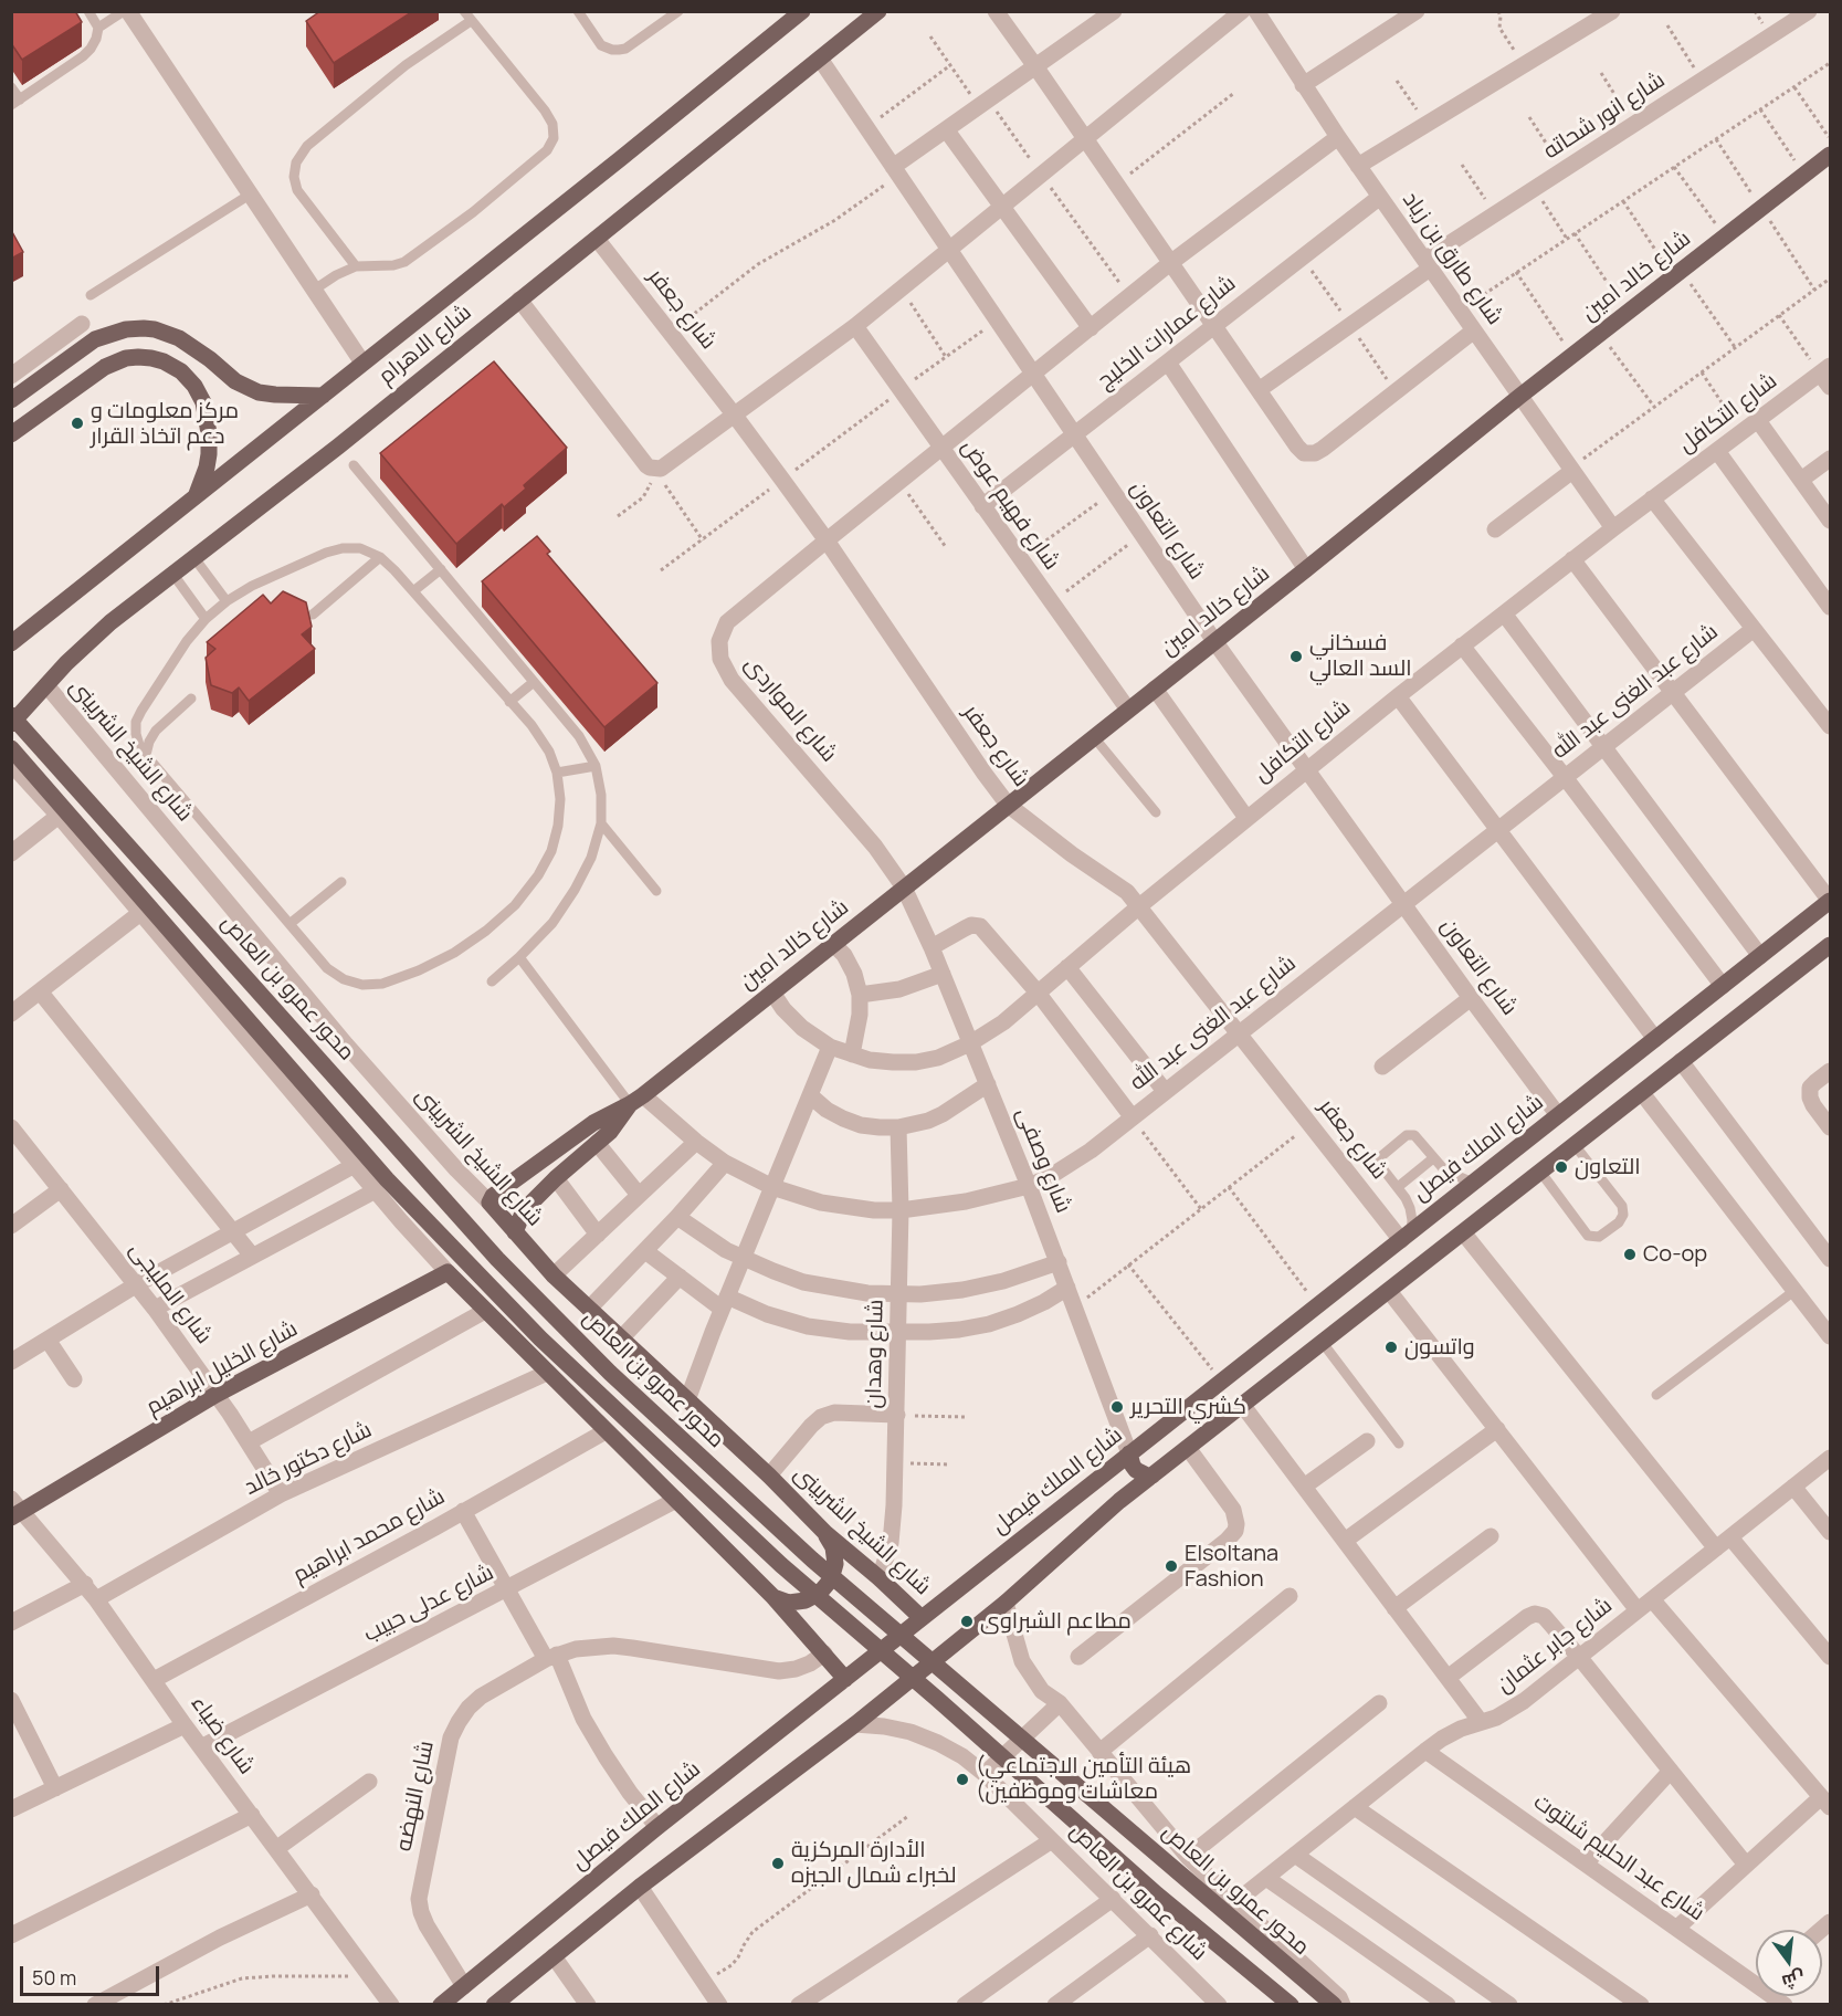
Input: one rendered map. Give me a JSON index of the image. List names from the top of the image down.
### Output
{
  "streets": {
    "main road": [
      "شارع خالد امين",
      "شارع الاهرام",
      "شارع الشيخ الشربينى",
      "محور عمرو بن العاص",
      "شارع الملك فيصل",
      "شارع الخليل ابراهيم"
    ],
    "street": [
      "شارع انور شحاته",
      "شارع طارق بن زياد",
      "شارع جعفر",
      "شارع عمارات الخليج",
      "شارع التكافل",
      "شارع فهيم عوض",
      "شارع التعاون",
      "شارع عبد الغنى عبد الله",
      "شارع المواردى",
      "شارع وصفى",
      "شارع المليجى",
      "شارع وهدان",
      "شارع دكتور خالد",
      "شارع محمد ابراهيم",
      "شارع عدلى حبيب",
      "شارع جابر عثمان",
      "شارع ضياء",
      "شارع النهضه",
      "شارع عبد الحليم شلتوت",
      "شارع عمرو بن العاص"
    ]
  },
  "crossings": [
    ["شارع انور شحاته", "شارع طارق بن زياد"],
    ["شارع طارق بن زياد", "شارع خالد امين"],
    ["شارع طارق بن زياد", "شارع عمارات الخليج"],
    ["شارع طارق بن زياد", "شارع التكافل"],
    ["شارع طارق بن زياد", "شارع المواردى"],
    ["شارع خالد امين", "شارع جعفر"],
    ["شارع خالد امين", "شارع التكافل"],
    ["شارع خالد امين", "شارع فهيم عوض"],
    ["شارع خالد امين", "شارع التعاون"],
    ["شارع خالد امين", "شارع عبد الغنى عبد الله"],
    ["شارع خالد امين", "شارع المواردى"],
    ["شارع خالد امين", "شارع الشيخ الشربينى"],
    ["شارع خالد امين", "شارع وصفى"],
    ["شارع جعفر", "شارع الاهرام"],
    ["شارع جعفر", "شارع التكافل"],
    ["شارع جعفر", "شارع عبد الغنى عبد الله"],
    ["شارع جعفر", "شارع المواردى"],
    ["شارع جعفر", "شارع الملك فيصل"],
    ["شارع عمارات الخليج", "شارع فهيم عوض"],
    ["شارع عمارات الخليج", "شارع التعاون"],
    ["شارع الاهرام", "شارع التعاون"],
    ["شارع الاهرام", "شارع الشيخ الشربينى"],
    ["شارع التكافل", "شارع التعاون"],
    ["شارع التكافل", "شارع وصفى"],
    ["شارع فهيم عوض", "شارع المواردى"],
    ["شارع التعاون", "شارع عبد الغنى عبد الله"],
    ["شارع التعاون", "شارع المواردى"],
    ["شارع التعاون", "شارع الملك فيصل"],
    ["شارع عبد الغنى عبد الله", "شارع وصفى"],
    ["شارع عبد الغنى عبد الله", "شارع وهدان"],
    ["شارع المواردى", "شارع وصفى"],
    ["شارع الشيخ الشربينى", "شارع الملك فيصل"],
    ["شارع الشيخ الشربينى", "شارع وهدان"],
    ["شارع الملك فيصل", "شارع وصفى"],
    ["شارع الملك فيصل", "شارع النهضه"],
    ["شارع المليجى", "شارع الخليل ابراهيم"],
    ["شارع المليجى", "شارع دكتور خالد"],
    ["شارع الخليل ابراهيم", "شارع ضياء"],
    ["شارع دكتور خالد", "شارع ضياء"],
    ["شارع محمد ابراهيم", "شارع ضياء"],
    ["شارع عدلى حبيب", "شارع ضياء"],
    ["شارع جابر عثمان", "شارع عبد الحليم شلتوت"]
  ],
  "places": [
    "مركز معلومات و دعم اتخاذ القرار",
    "فسخاني السد العالي",
    "التعاون",
    "Co-op",
    "واتسون",
    "كشري التحرير",
    "Elsoltana Fashion",
    "مطاعم الشبراوى",
    "(هيئة التأمين الاجتماعي (معاشات وموظفين",
    "الأدارة المركزية لخبراء شمال الجيزه"
  ],
  "scale_bar": "50 m",
  "north": "bottom"
}
